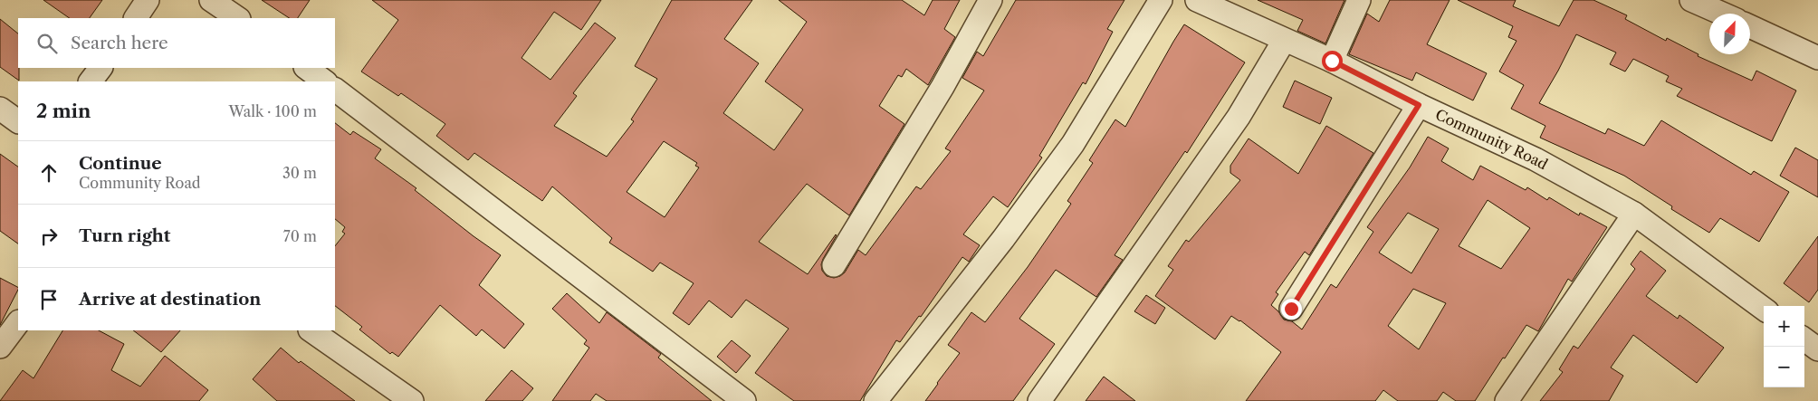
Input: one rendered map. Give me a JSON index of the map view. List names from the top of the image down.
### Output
{
  "streets": {
    "street": ["Community Road"]
  },
  "north": "top right",
  "page": {
    "search": "Search here",
    "heading": ["2 min", "Walk · 100 m"],
    "list": [
      ["Continue", "Community Road", "30 m"],
      ["Turn right", "70 m"],
      "Arrive at destination"
    ],
    "map_buttons": ["+", "−"]
  }
}
